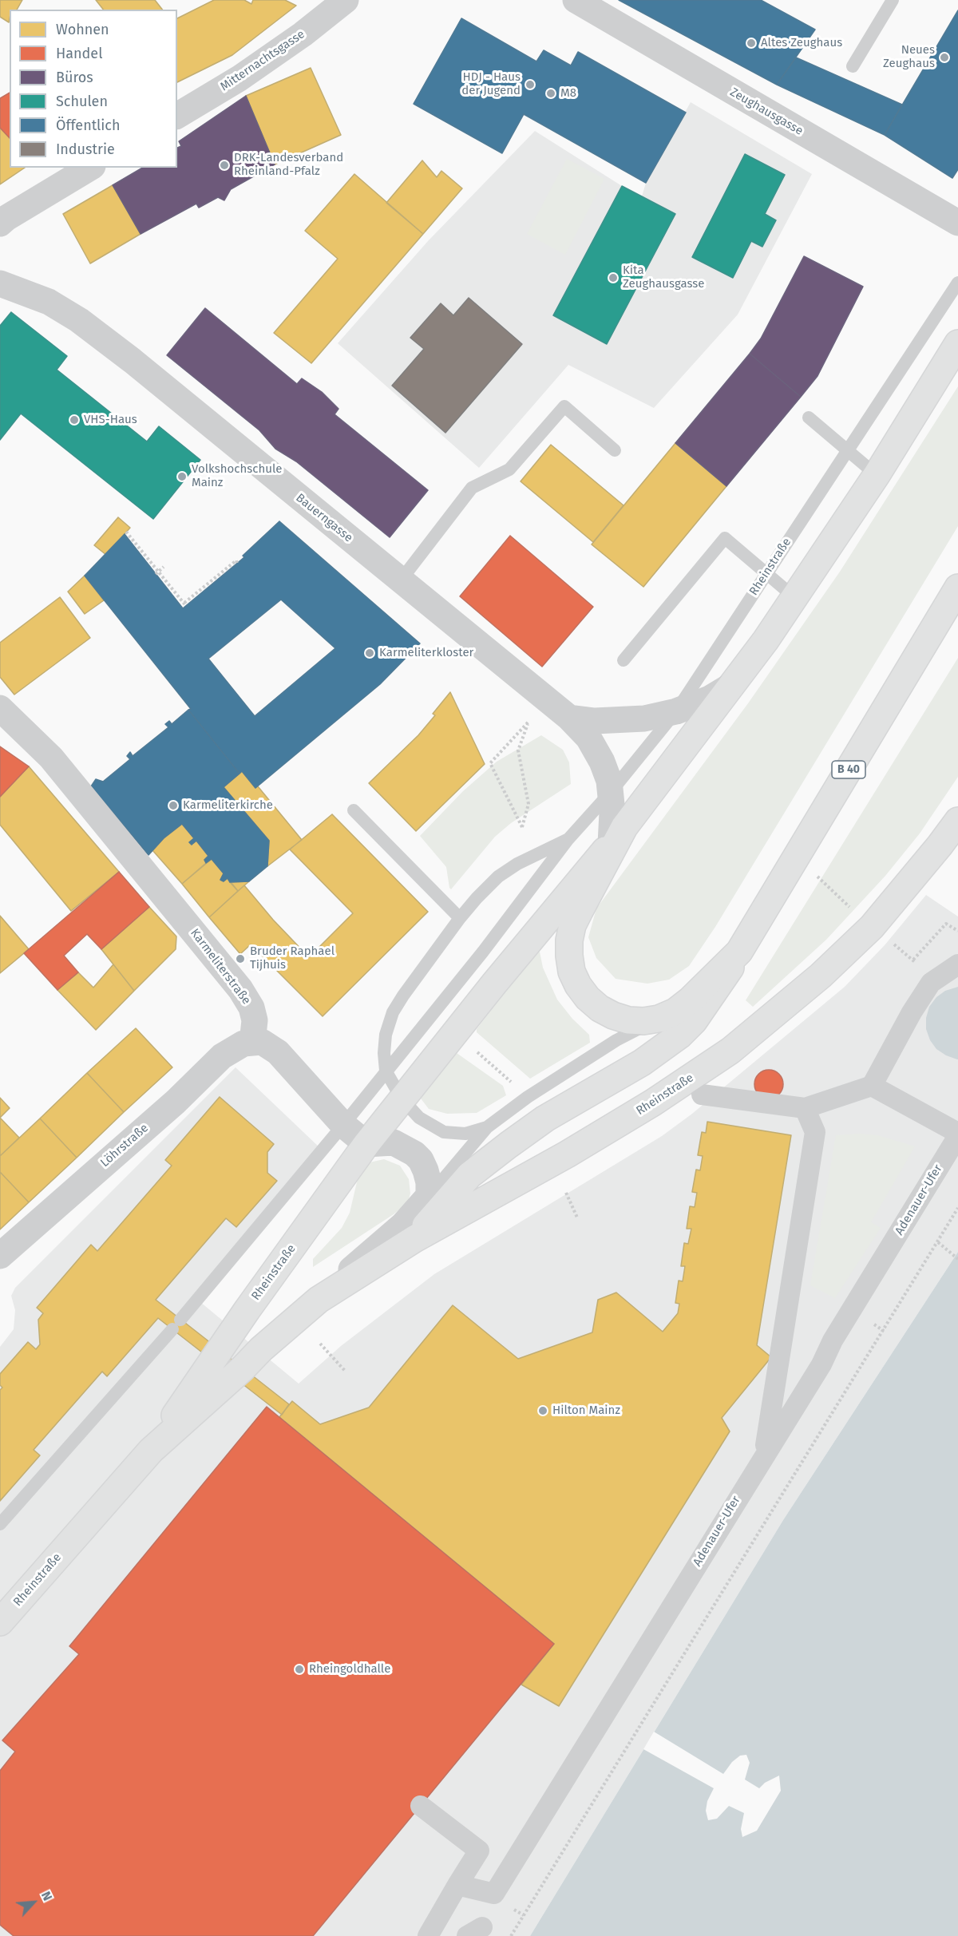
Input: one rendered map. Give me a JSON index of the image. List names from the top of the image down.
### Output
{
  "streets": {
    "main road": ["Rheinstraße", "B 40"],
    "street": [
      "Mitternachtsgasse",
      "Zeughausgasse",
      "Bauerngasse",
      "Karmeliterstraße",
      "Löhrstraße",
      "Adenauer-Ufer"
    ]
  },
  "crossings": [
    ["Bauerngasse", "Rheinstraße"],
    ["Karmeliterstraße", "Löhrstraße"]
  ],
  "places": [
    "Altes Zeughaus",
    "Neues Zeughaus",
    "HDJ - Haus der Jugend",
    "M8",
    "DRK-Landesverband Rheinland-Pfalz",
    "Kita Zeughausgasse",
    "VHS-Haus",
    "Volkshochschule Mainz",
    "Karmeliterkloster",
    "Karmeliterkirche",
    "Bruder Raphael Tijhuis",
    "Hilton Mainz",
    "Rheingoldhalle"
  ],
  "legend": [
    "Wohnen",
    "Handel",
    "Büros",
    "Schulen",
    "Öffentlich",
    "Industrie"
  ],
  "north": "top right"
}
